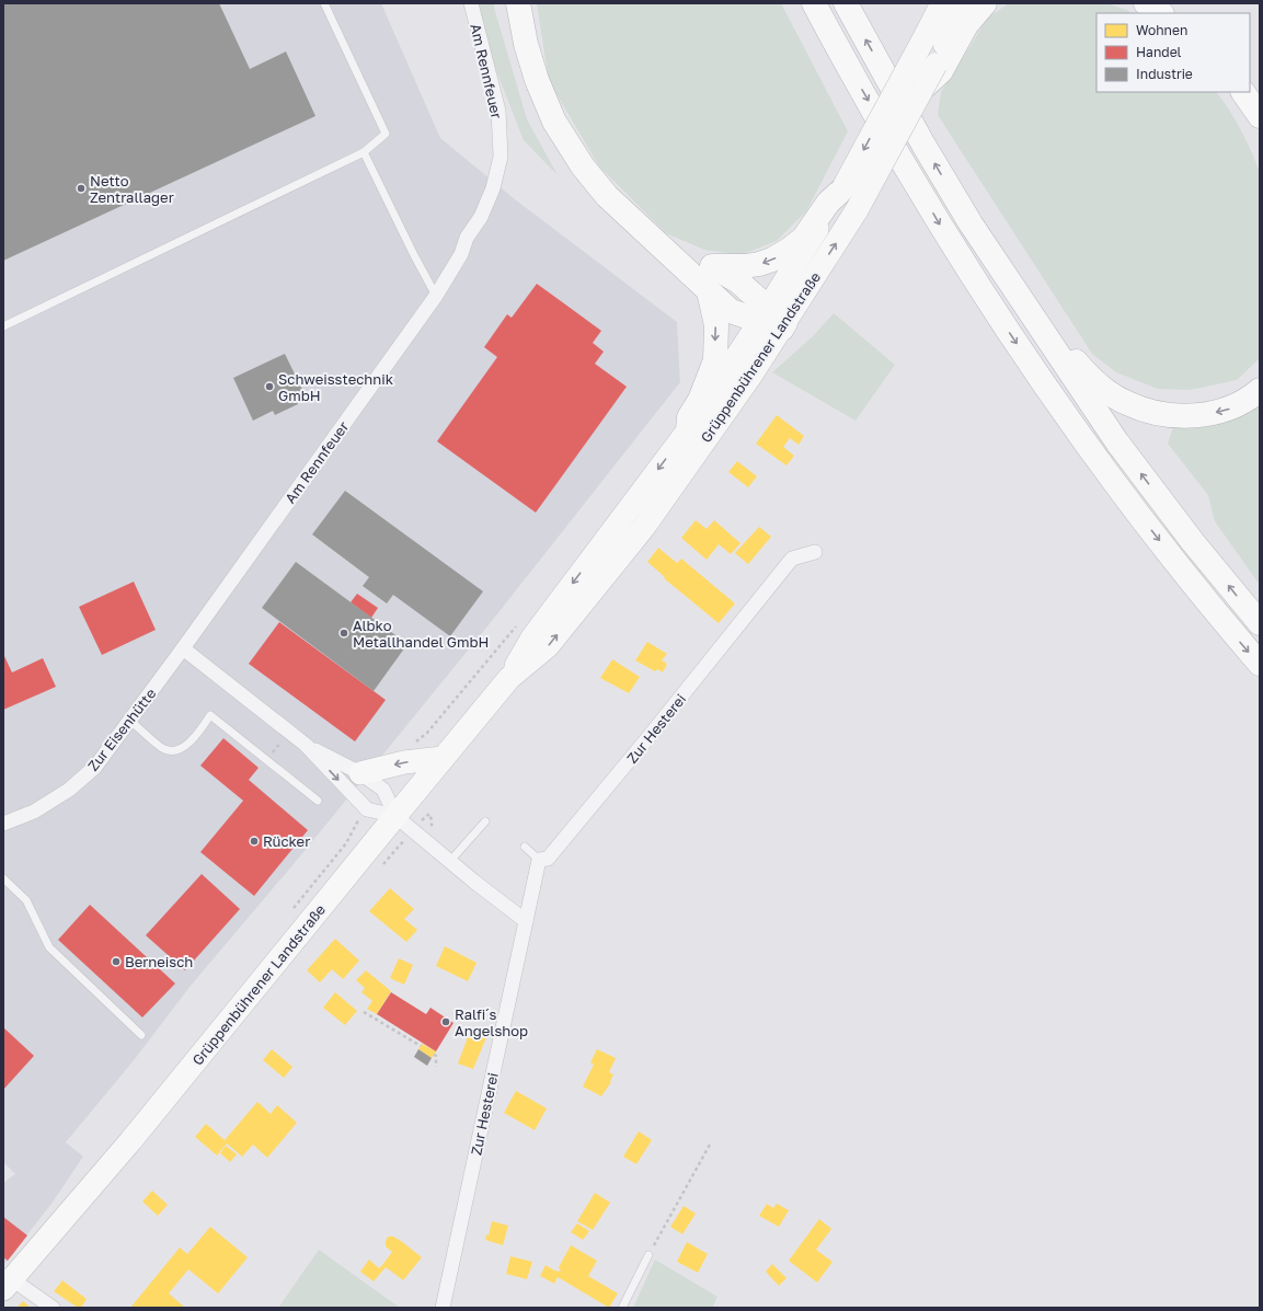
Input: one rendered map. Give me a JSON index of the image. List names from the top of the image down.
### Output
{
  "streets": {
    "main road": ["Grüppenbührener Landstraße"],
    "street": ["Am Rennfeuer", "Zur Hesterei", "Zur Eisenhütte"]
  },
  "crossings": [
    ["Am Rennfeuer", "Zur Eisenhütte"]
  ],
  "places": [
    "Netto Zentrallager",
    "Schweisstechnik GmbH",
    "Albko Metallhandel GmbH",
    "Rücker",
    "Berneisch",
    "Ralfi´s Angelshop"
  ],
  "legend": ["Wohnen", "Handel", "Industrie"]
}
